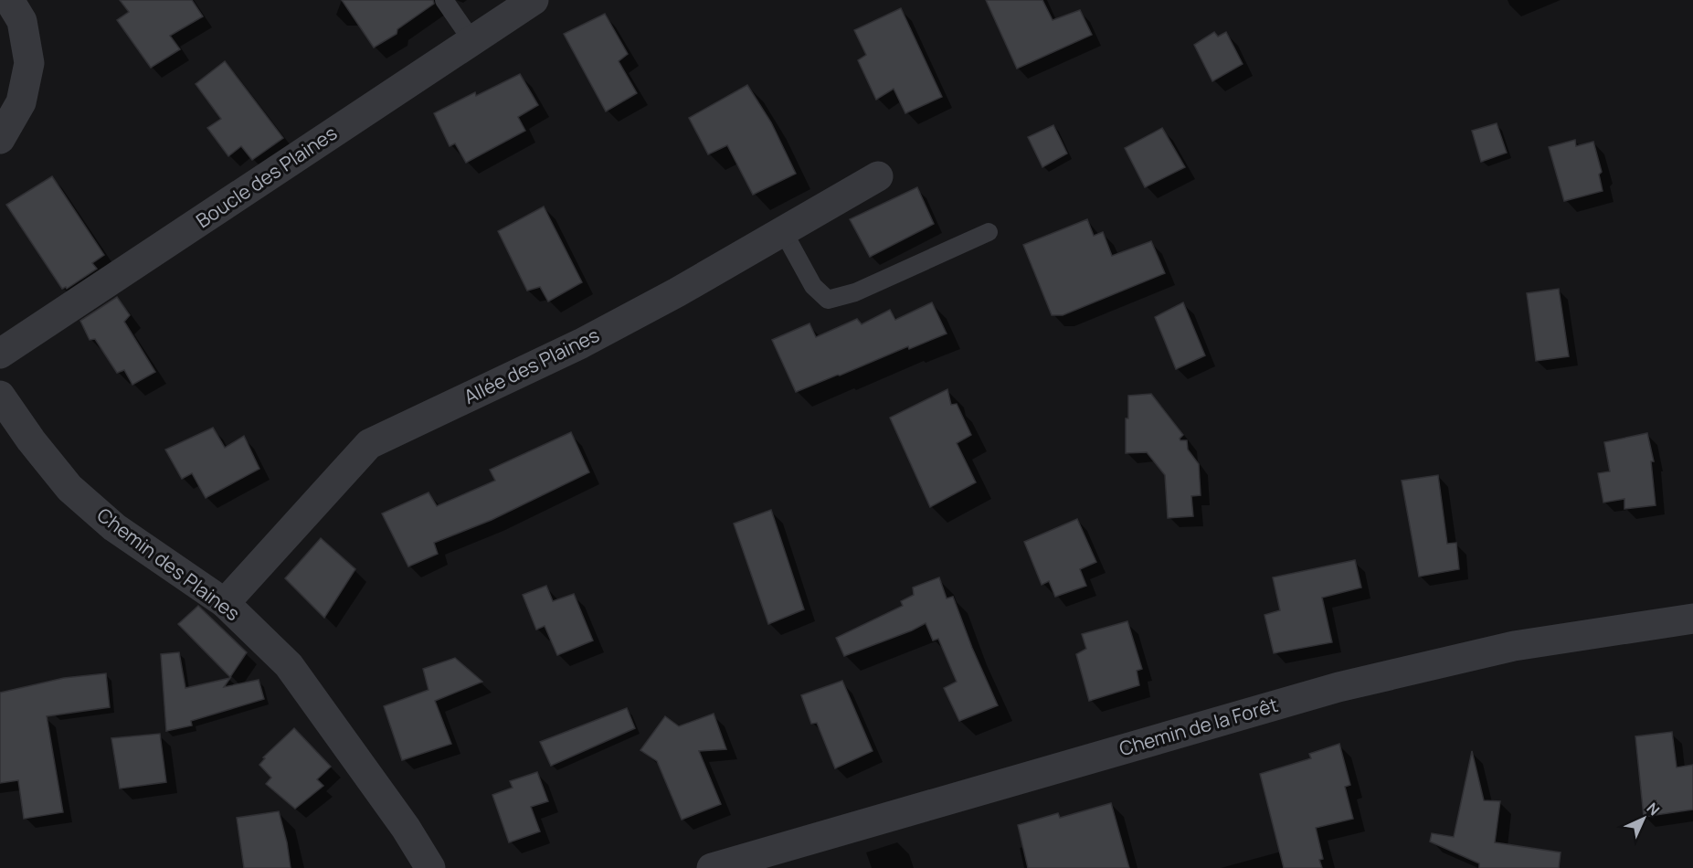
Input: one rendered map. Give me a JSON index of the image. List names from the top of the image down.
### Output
{
  "streets": {
    "street": [
      "Boucle des Plaines",
      "Allée des Plaines",
      "Chemin des Plaines",
      "Chemin de la Forêt"
    ]
  },
  "crossings": [
    ["Allée des Plaines", "Chemin des Plaines"]
  ],
  "north": "top right"
}
